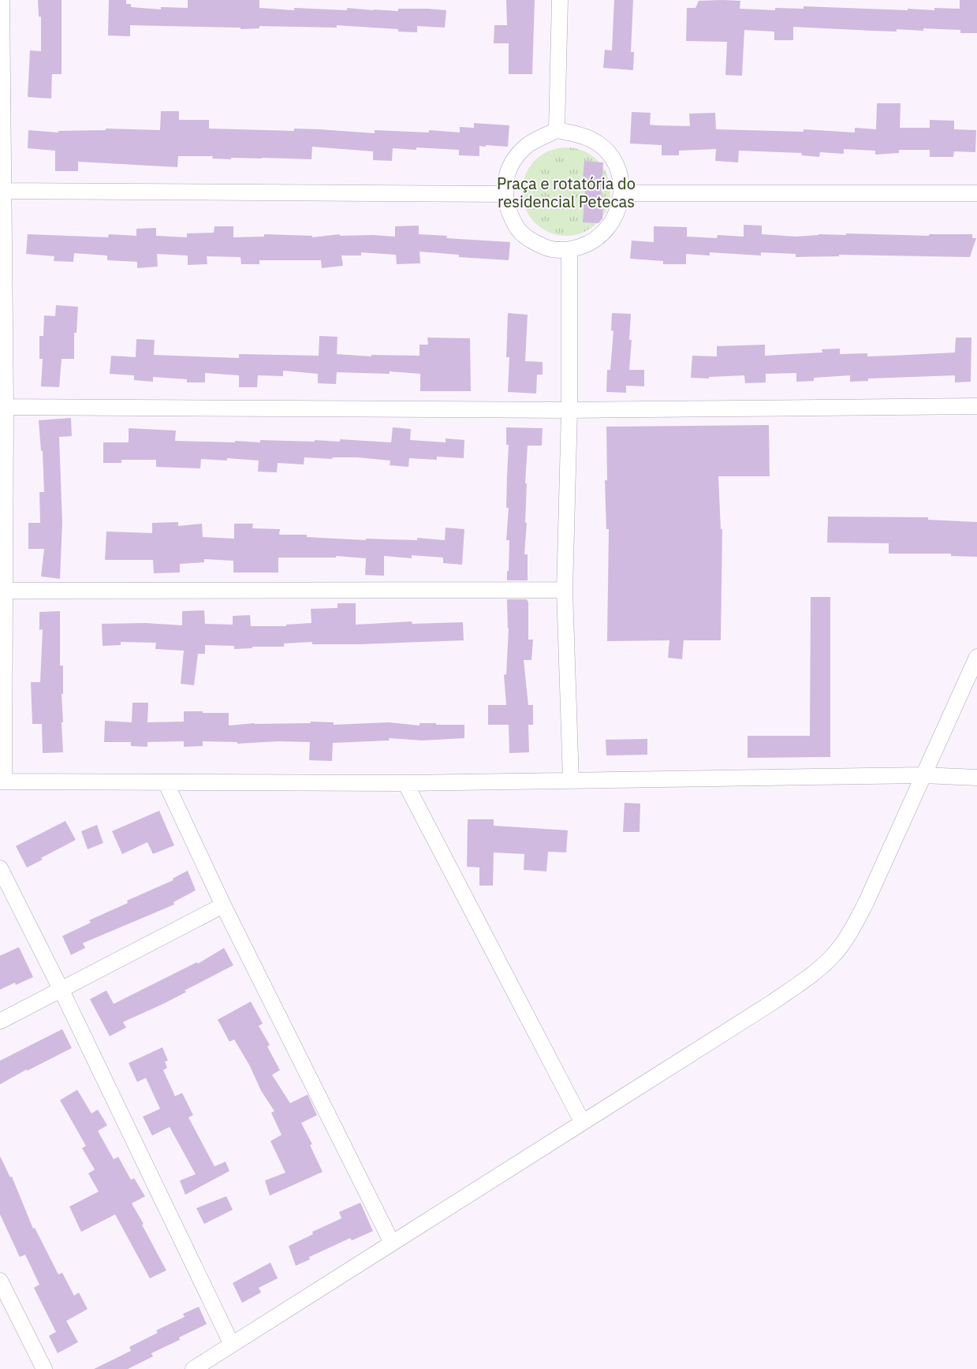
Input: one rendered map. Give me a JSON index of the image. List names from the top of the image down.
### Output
{
  "parks": ["Praça e rotatória do residencial Petecas"]
}
